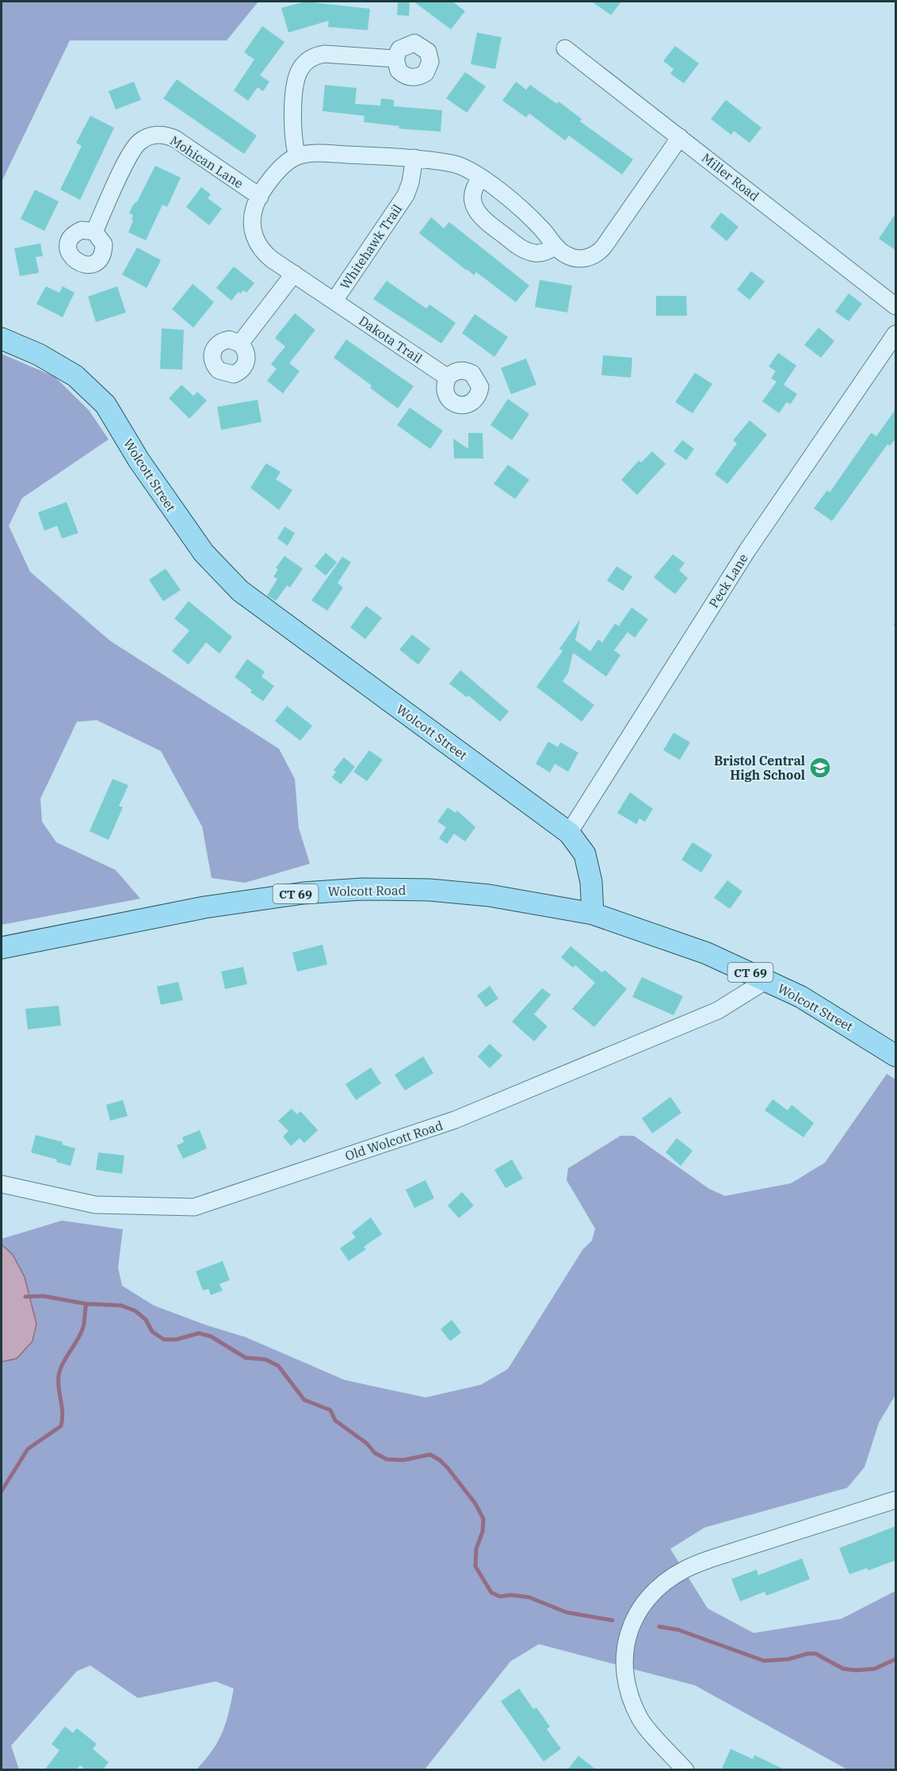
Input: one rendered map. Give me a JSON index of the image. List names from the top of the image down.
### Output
{
  "streets": {
    "main road": ["Wolcott Street", "Wolcott Road", "CT 69"],
    "street": [
      "Mohican Lane",
      "Miller Road",
      "Whitehawk Trail",
      "Dakota Trail",
      "Peck Lane",
      "Old Wolcott Road"
    ]
  },
  "crossings": [
    ["Mohican Lane", "Whitehawk Trail"],
    ["Whitehawk Trail", "Dakota Trail"],
    ["Wolcott Street", "Peck Lane"],
    ["Wolcott Street", "Wolcott Road"],
    ["Wolcott Street", "Old Wolcott Road"]
  ],
  "places": {
    "school or university": ["Bristol Central High School"]
  }
}
